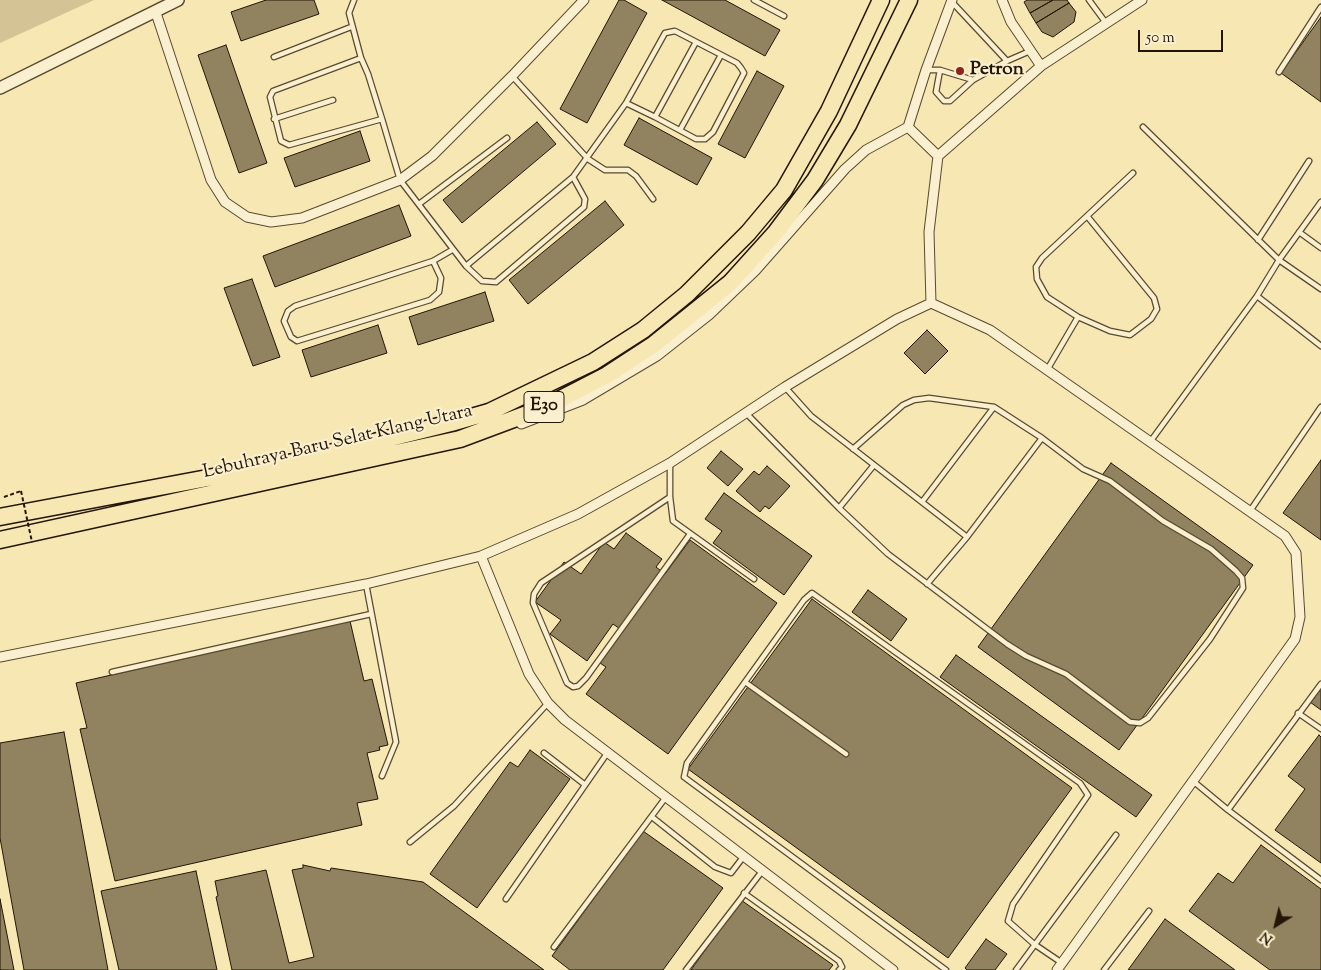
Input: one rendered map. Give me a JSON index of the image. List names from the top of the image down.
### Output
{
  "streets": {
    "highway": ["E30", "Lebuhraya Baru Selat Klang Utara"]
  },
  "places": ["Petron"],
  "scale_bar": "50 m",
  "north": "bottom left"
}
